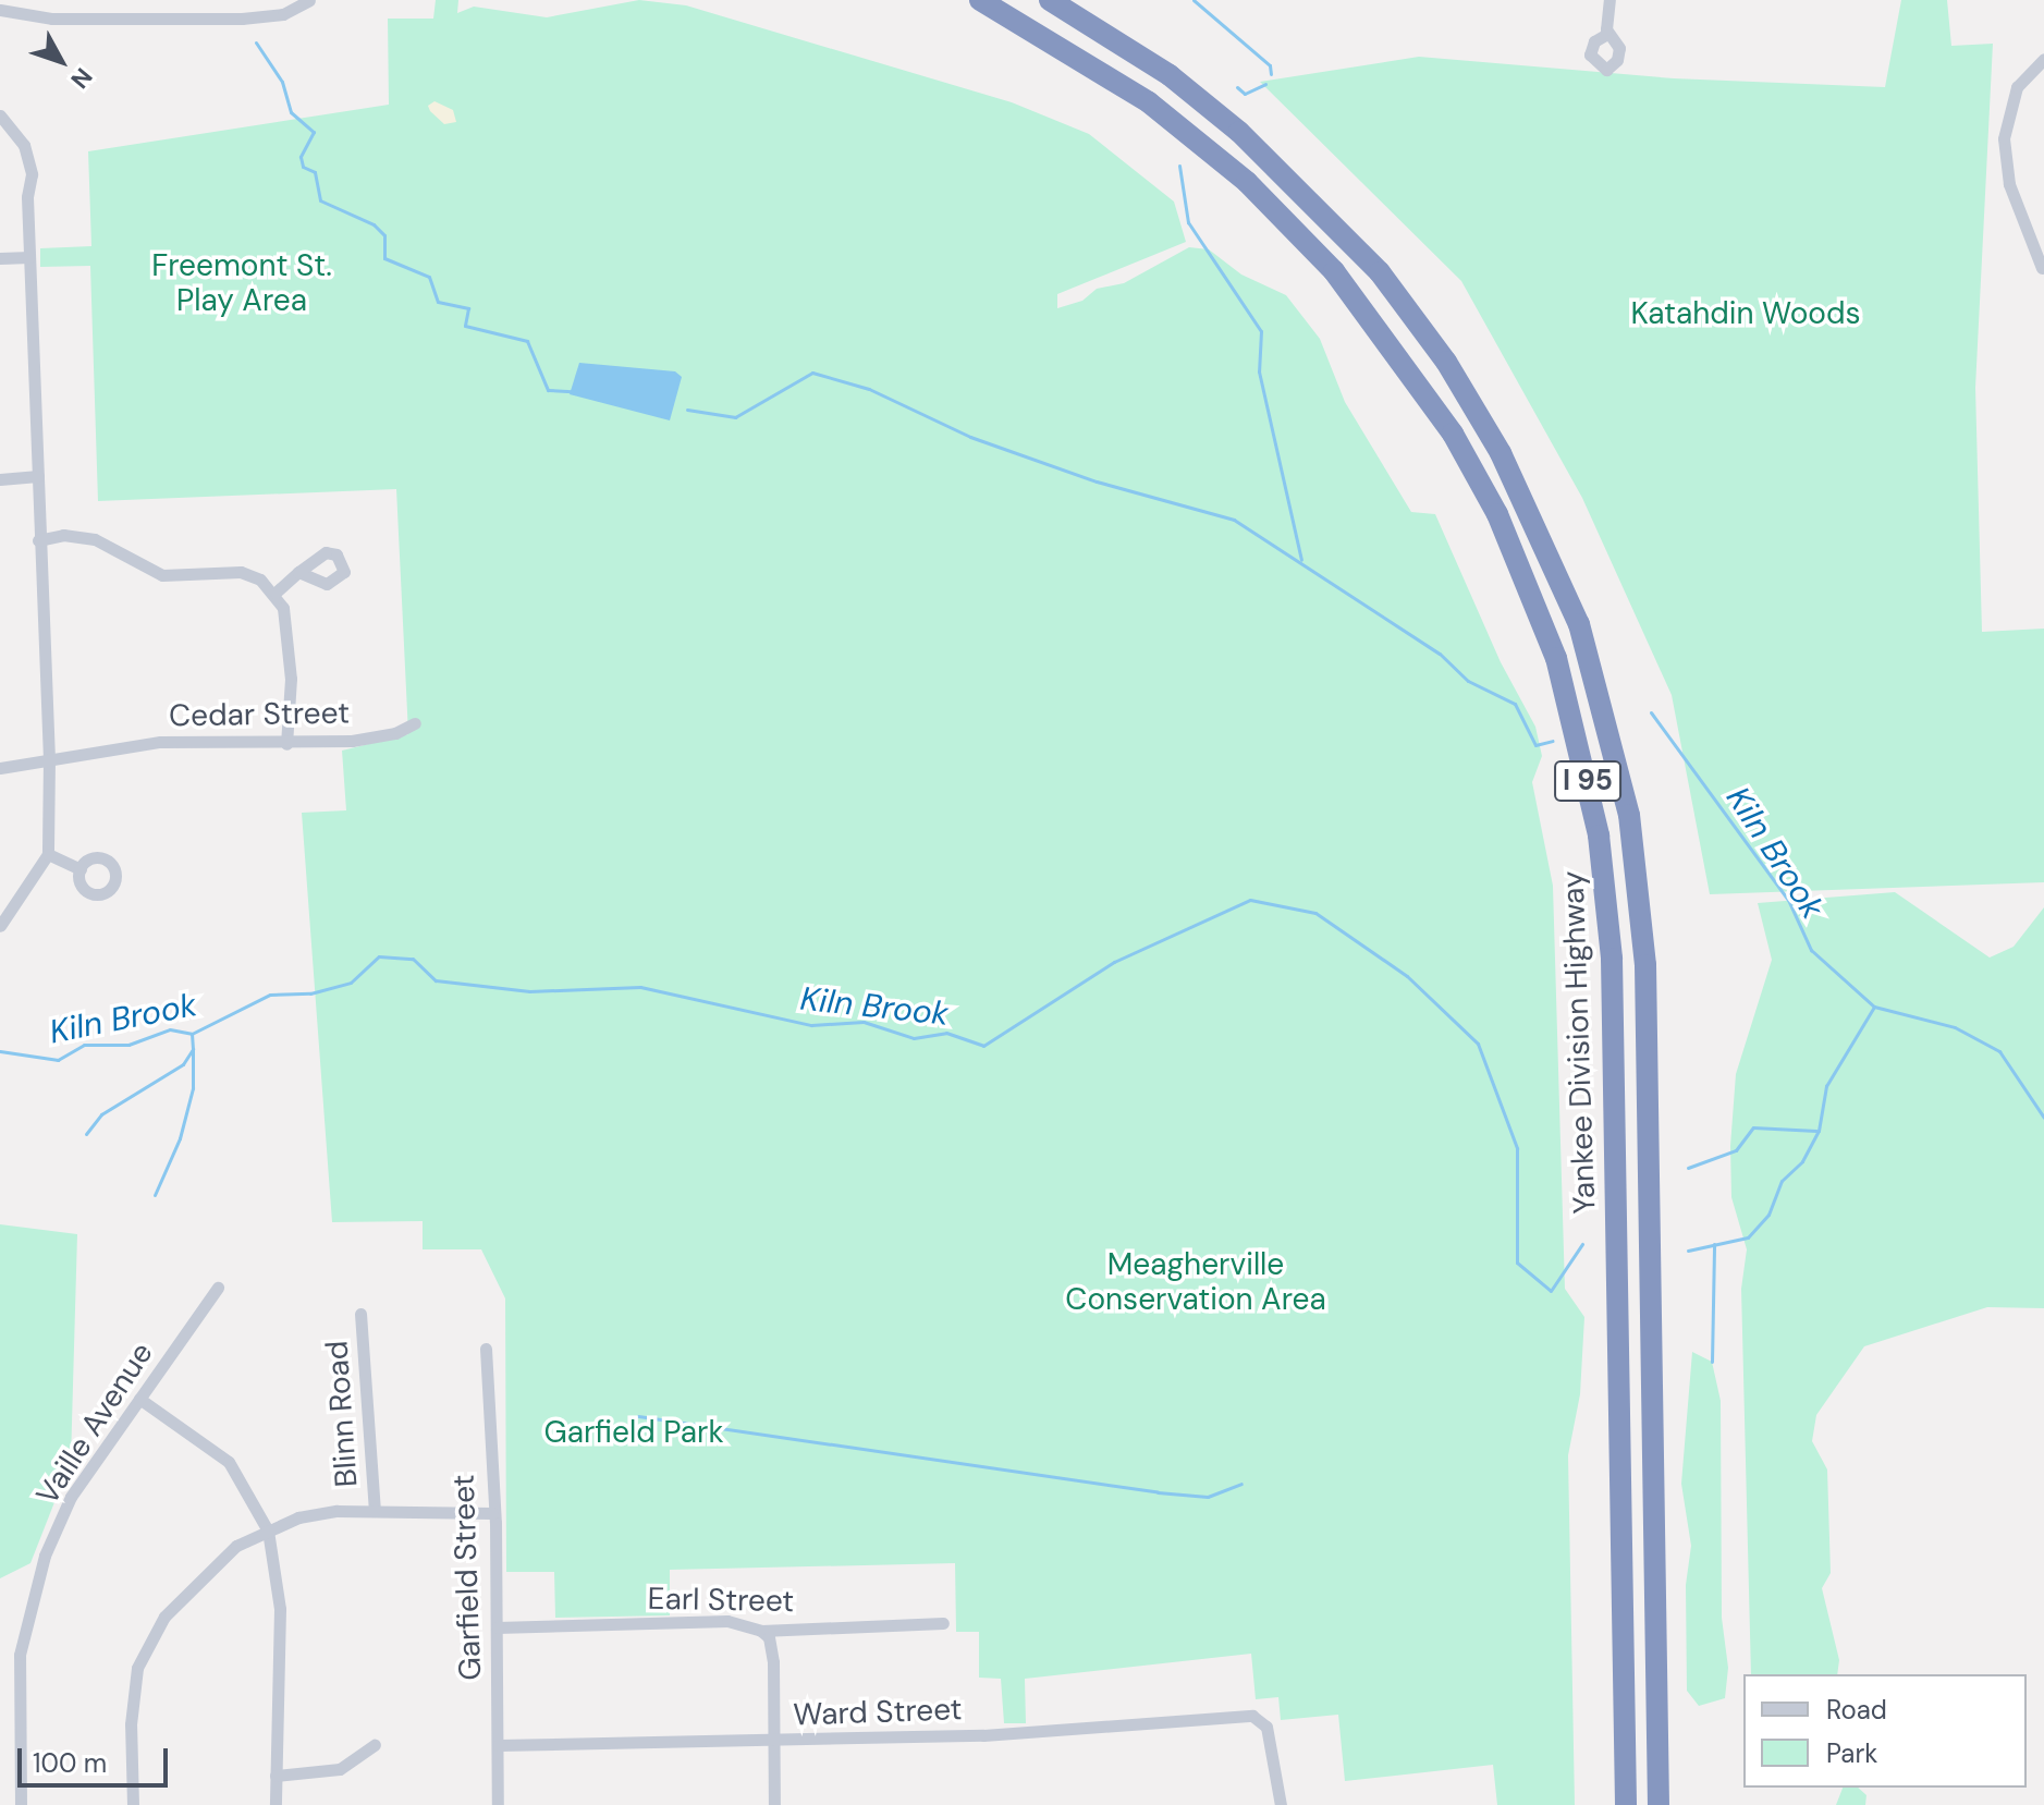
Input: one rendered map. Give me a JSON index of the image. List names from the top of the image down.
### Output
{
  "streets": {
    "highway": ["I 95", "Yankee Division Highway"],
    "street": [
      "Cedar Street",
      "Blinn Road",
      "Vaille Avenue",
      "Garfield Street",
      "Earl Street",
      "Ward Street"
    ]
  },
  "crossings": [
    ["Garfield Street", "Earl Street"],
    ["Garfield Street", "Ward Street"]
  ],
  "water": ["Kiln Brook"],
  "parks": [
    "Freemont St. Play Area",
    "Katahdin Woods",
    "Meagherville Conservation Area",
    "Garfield Park"
  ],
  "legend": ["Road", "Park"],
  "scale_bar": "100 m",
  "north": "bottom right"
}
